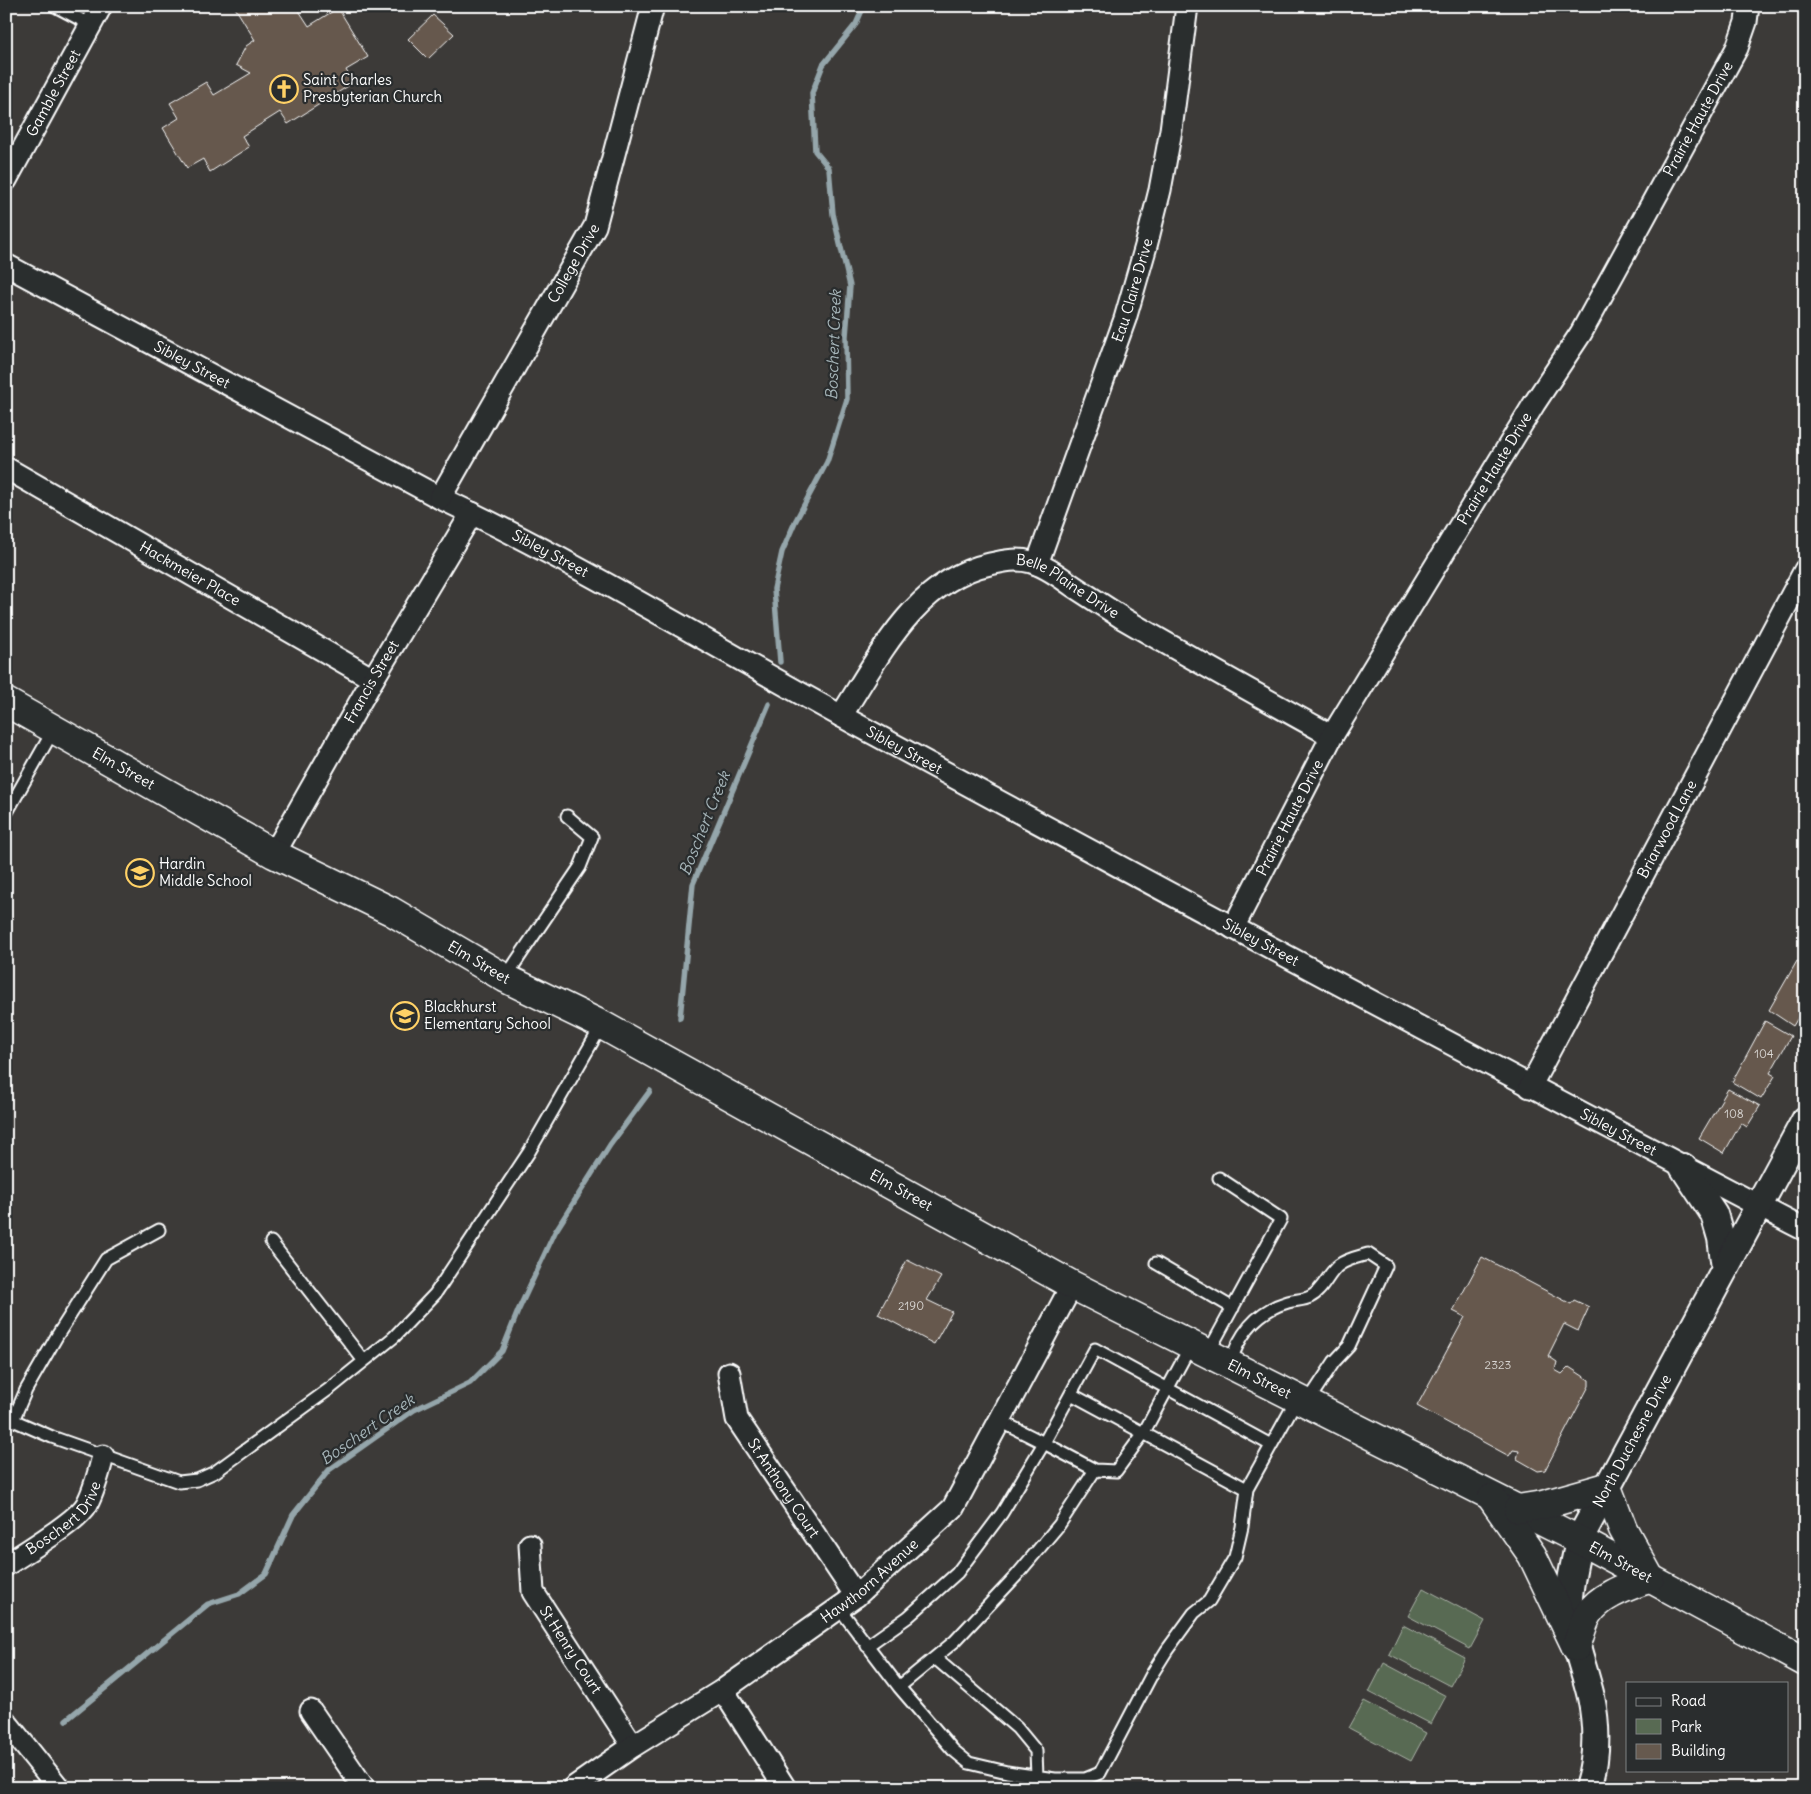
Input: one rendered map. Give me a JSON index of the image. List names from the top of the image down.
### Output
{
  "streets": {
    "main road": ["Elm Street"],
    "street": [
      "Gamble Street",
      "Prairie Haute Drive",
      "College Drive",
      "Eau Claire Drive",
      "Sibley Street",
      "Hackmeier Place",
      "Belle Plaine Drive",
      "Francis Street",
      "Briarwood Lane",
      "North Duchesne Drive",
      "St Anthony Court",
      "Boschert Drive",
      "Hawthorn Avenue",
      "St Henry Court"
    ]
  },
  "crossings": [
    ["Prairie Haute Drive", "Sibley Street"],
    ["Prairie Haute Drive", "Belle Plaine Drive"],
    ["College Drive", "Sibley Street"],
    ["Eau Claire Drive", "Belle Plaine Drive"],
    ["Sibley Street", "Belle Plaine Drive"],
    ["Sibley Street", "Francis Street"],
    ["Sibley Street", "Briarwood Lane"],
    ["Sibley Street", "North Duchesne Drive"],
    ["Hackmeier Place", "Francis Street"],
    ["Francis Street", "Elm Street"],
    ["Elm Street", "North Duchesne Drive"],
    ["Elm Street", "Hawthorn Avenue"],
    ["St Anthony Court", "Hawthorn Avenue"],
    ["Hawthorn Avenue", "St Henry Court"]
  ],
  "water": ["Boschert Creek"],
  "places": {
    "church": ["Saint Charles Presbyterian Church"],
    "school or university": ["Hardin Middle School", "Blackhurst Elementary School"]
  },
  "house_numbers": [
    "104",
    "108",
    "2190",
    "2323"
  ],
  "legend": ["Road", "Park", "Building"]
}
